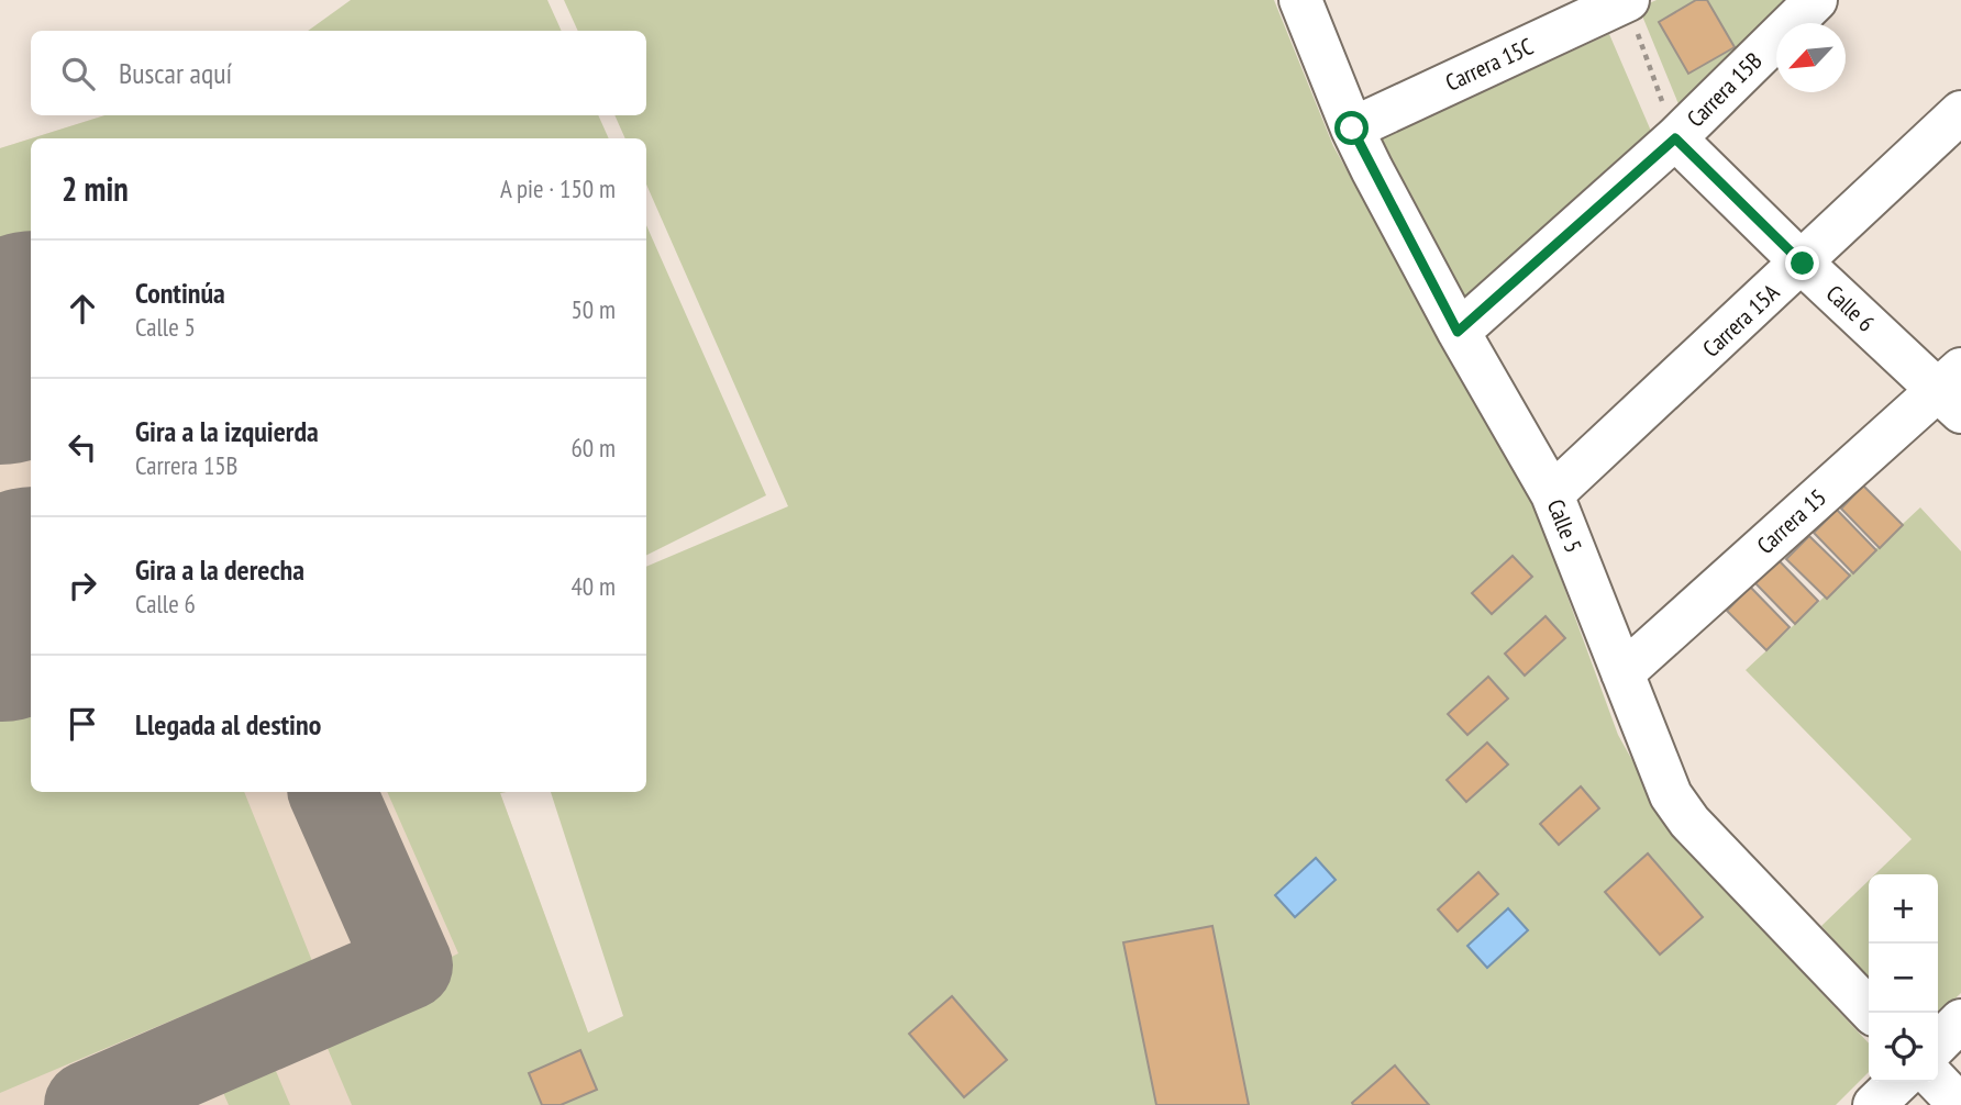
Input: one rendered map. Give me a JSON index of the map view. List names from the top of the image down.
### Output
{
  "streets": {
    "street": [
      "Carrera 15C",
      "Carrera 15B",
      "Calle 6",
      "Carrera 15A",
      "Carrera 15",
      "Calle 5"
    ]
  },
  "crossings": [
    ["Carrera 15C", "Calle 5"],
    ["Carrera 15B", "Calle 6"],
    ["Carrera 15B", "Calle 5"],
    ["Calle 6", "Carrera 15A"],
    ["Calle 6", "Carrera 15"],
    ["Carrera 15A", "Calle 5"],
    ["Carrera 15", "Calle 5"]
  ],
  "north": "bottom left",
  "page": {
    "search": "Buscar aquí",
    "heading": ["2 min", "A pie · 150 m"],
    "list": [
      ["Continúa", "Calle 5", "50 m"],
      ["Gira a la izquierda", "Carrera 15B", "60 m"],
      ["Gira a la derecha", "Calle 6", "40 m"],
      "Llegada al destino"
    ],
    "map_buttons": ["+", "−"]
  }
}
